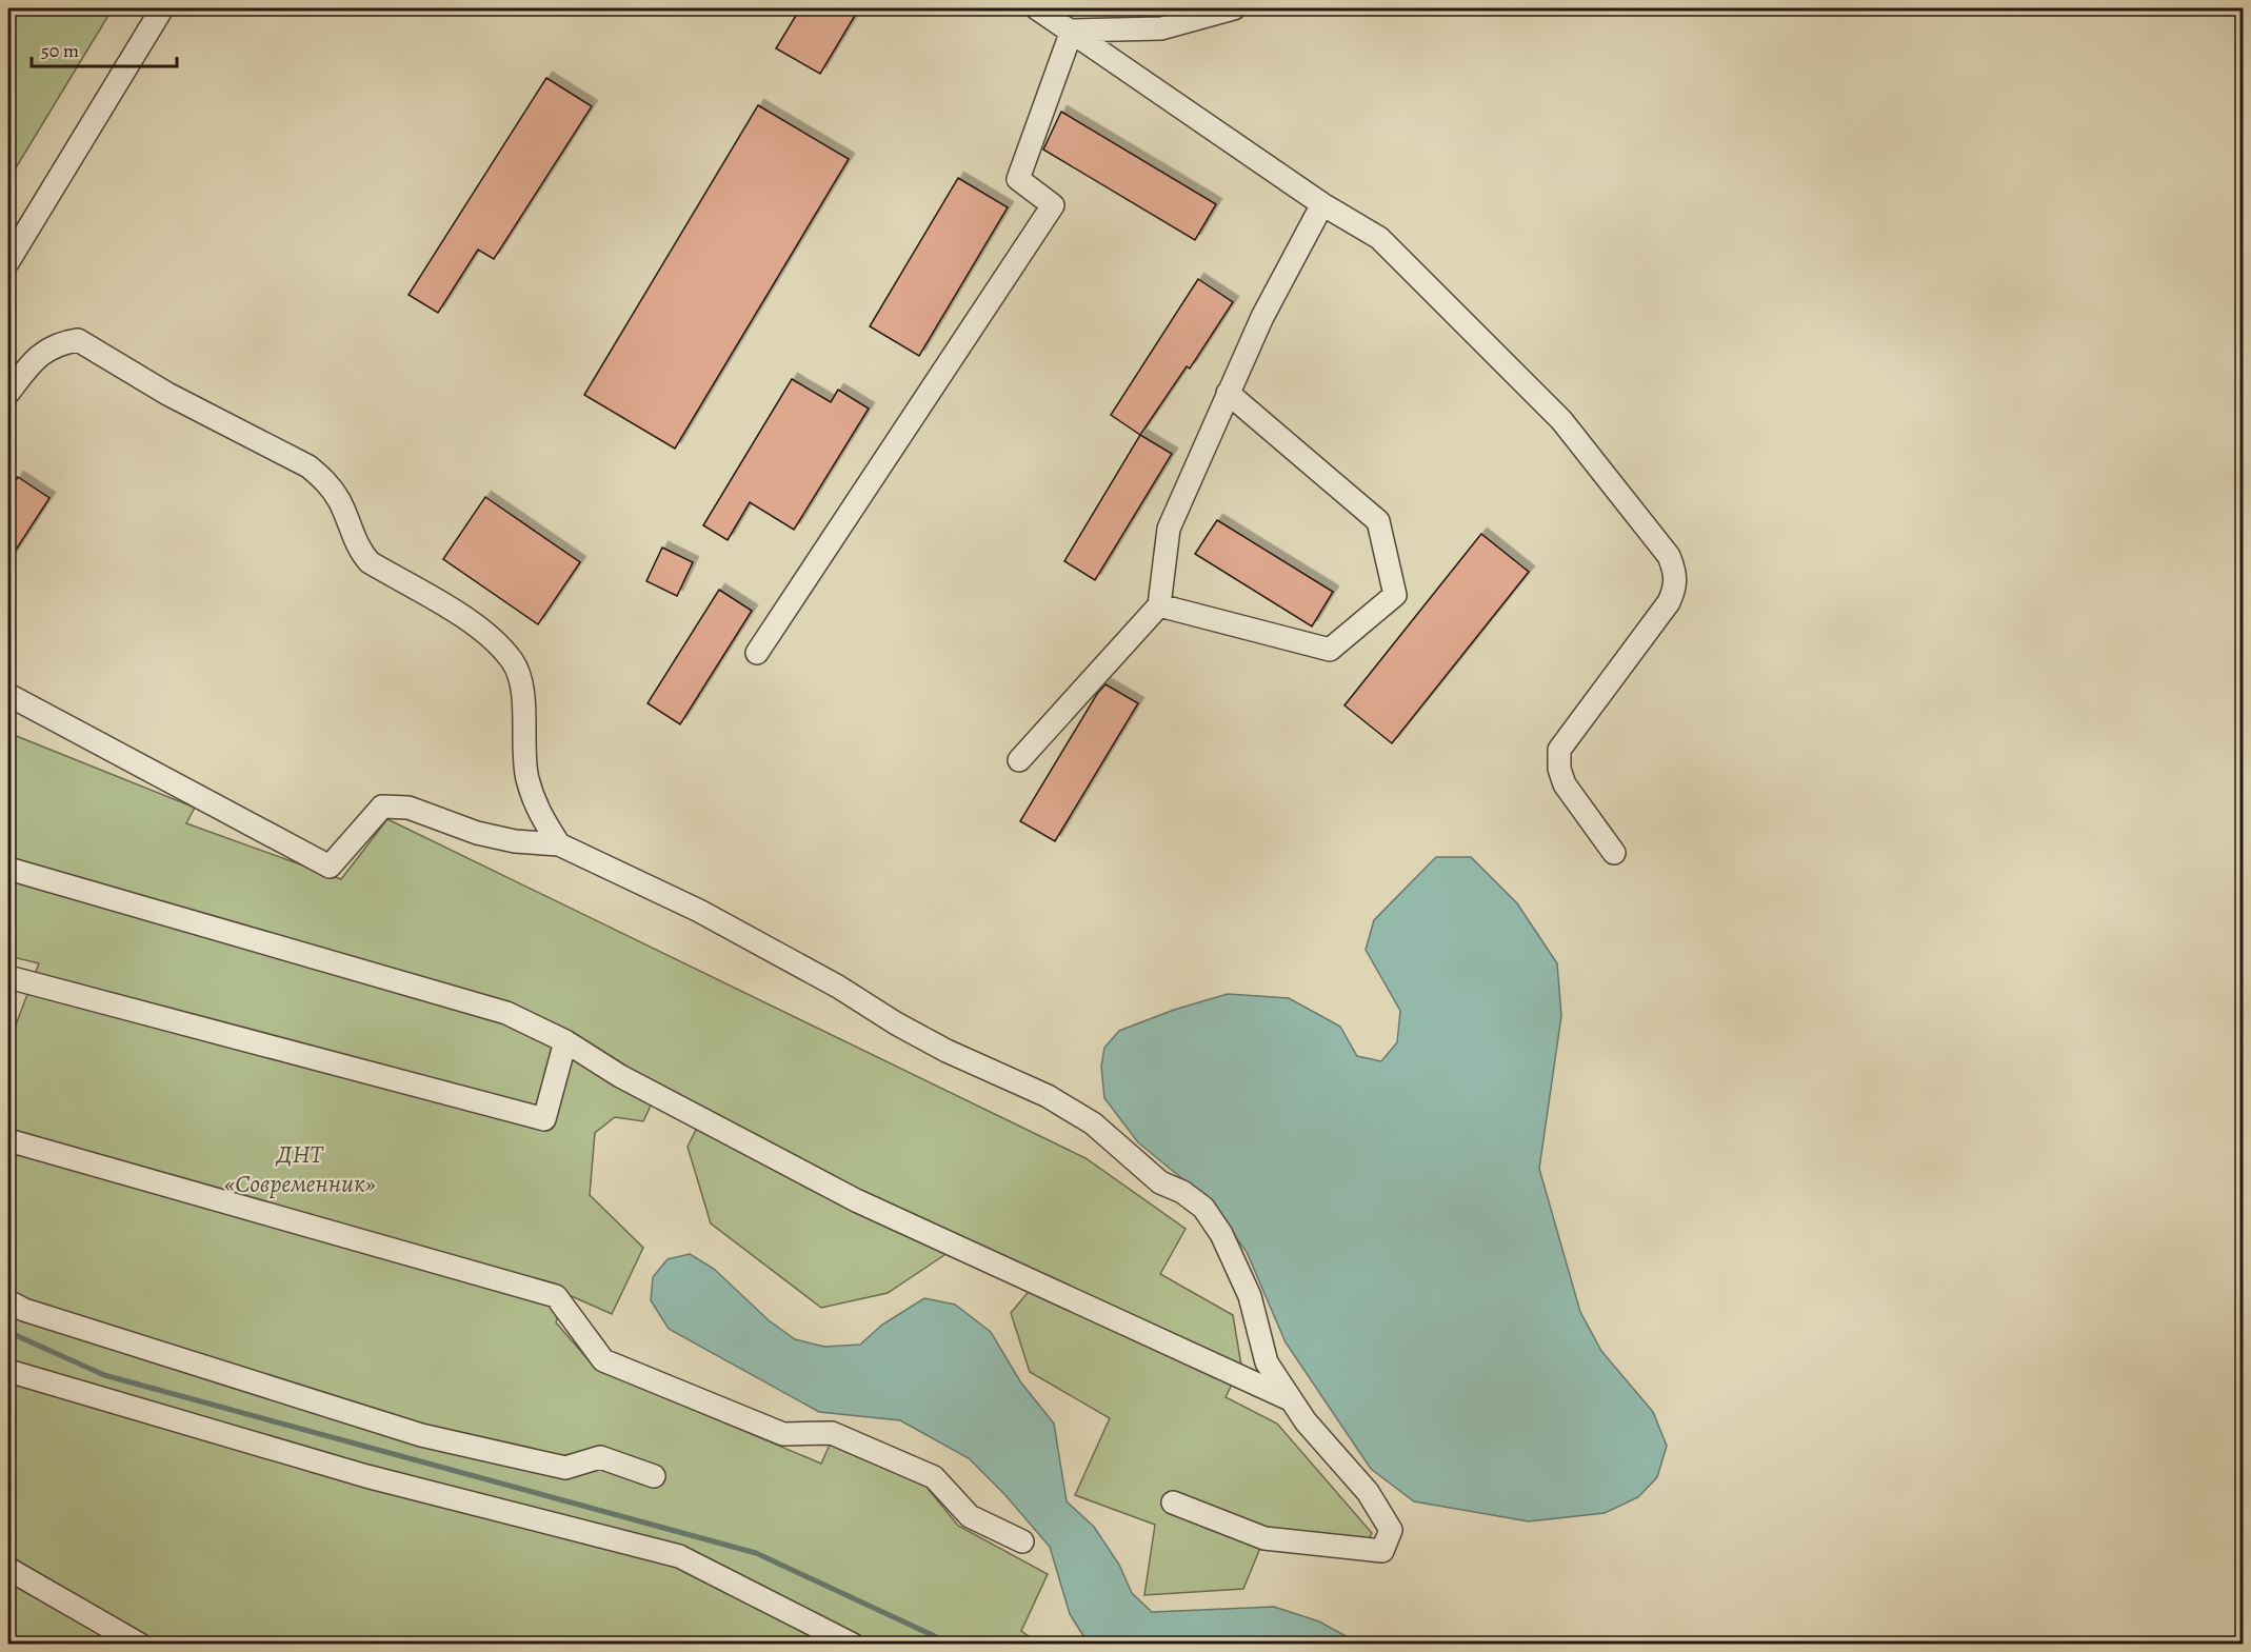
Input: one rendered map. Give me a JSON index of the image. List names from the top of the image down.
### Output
{
  "parks": ["ДНТ «Современник»"],
  "scale_bar": "50 m"
}
